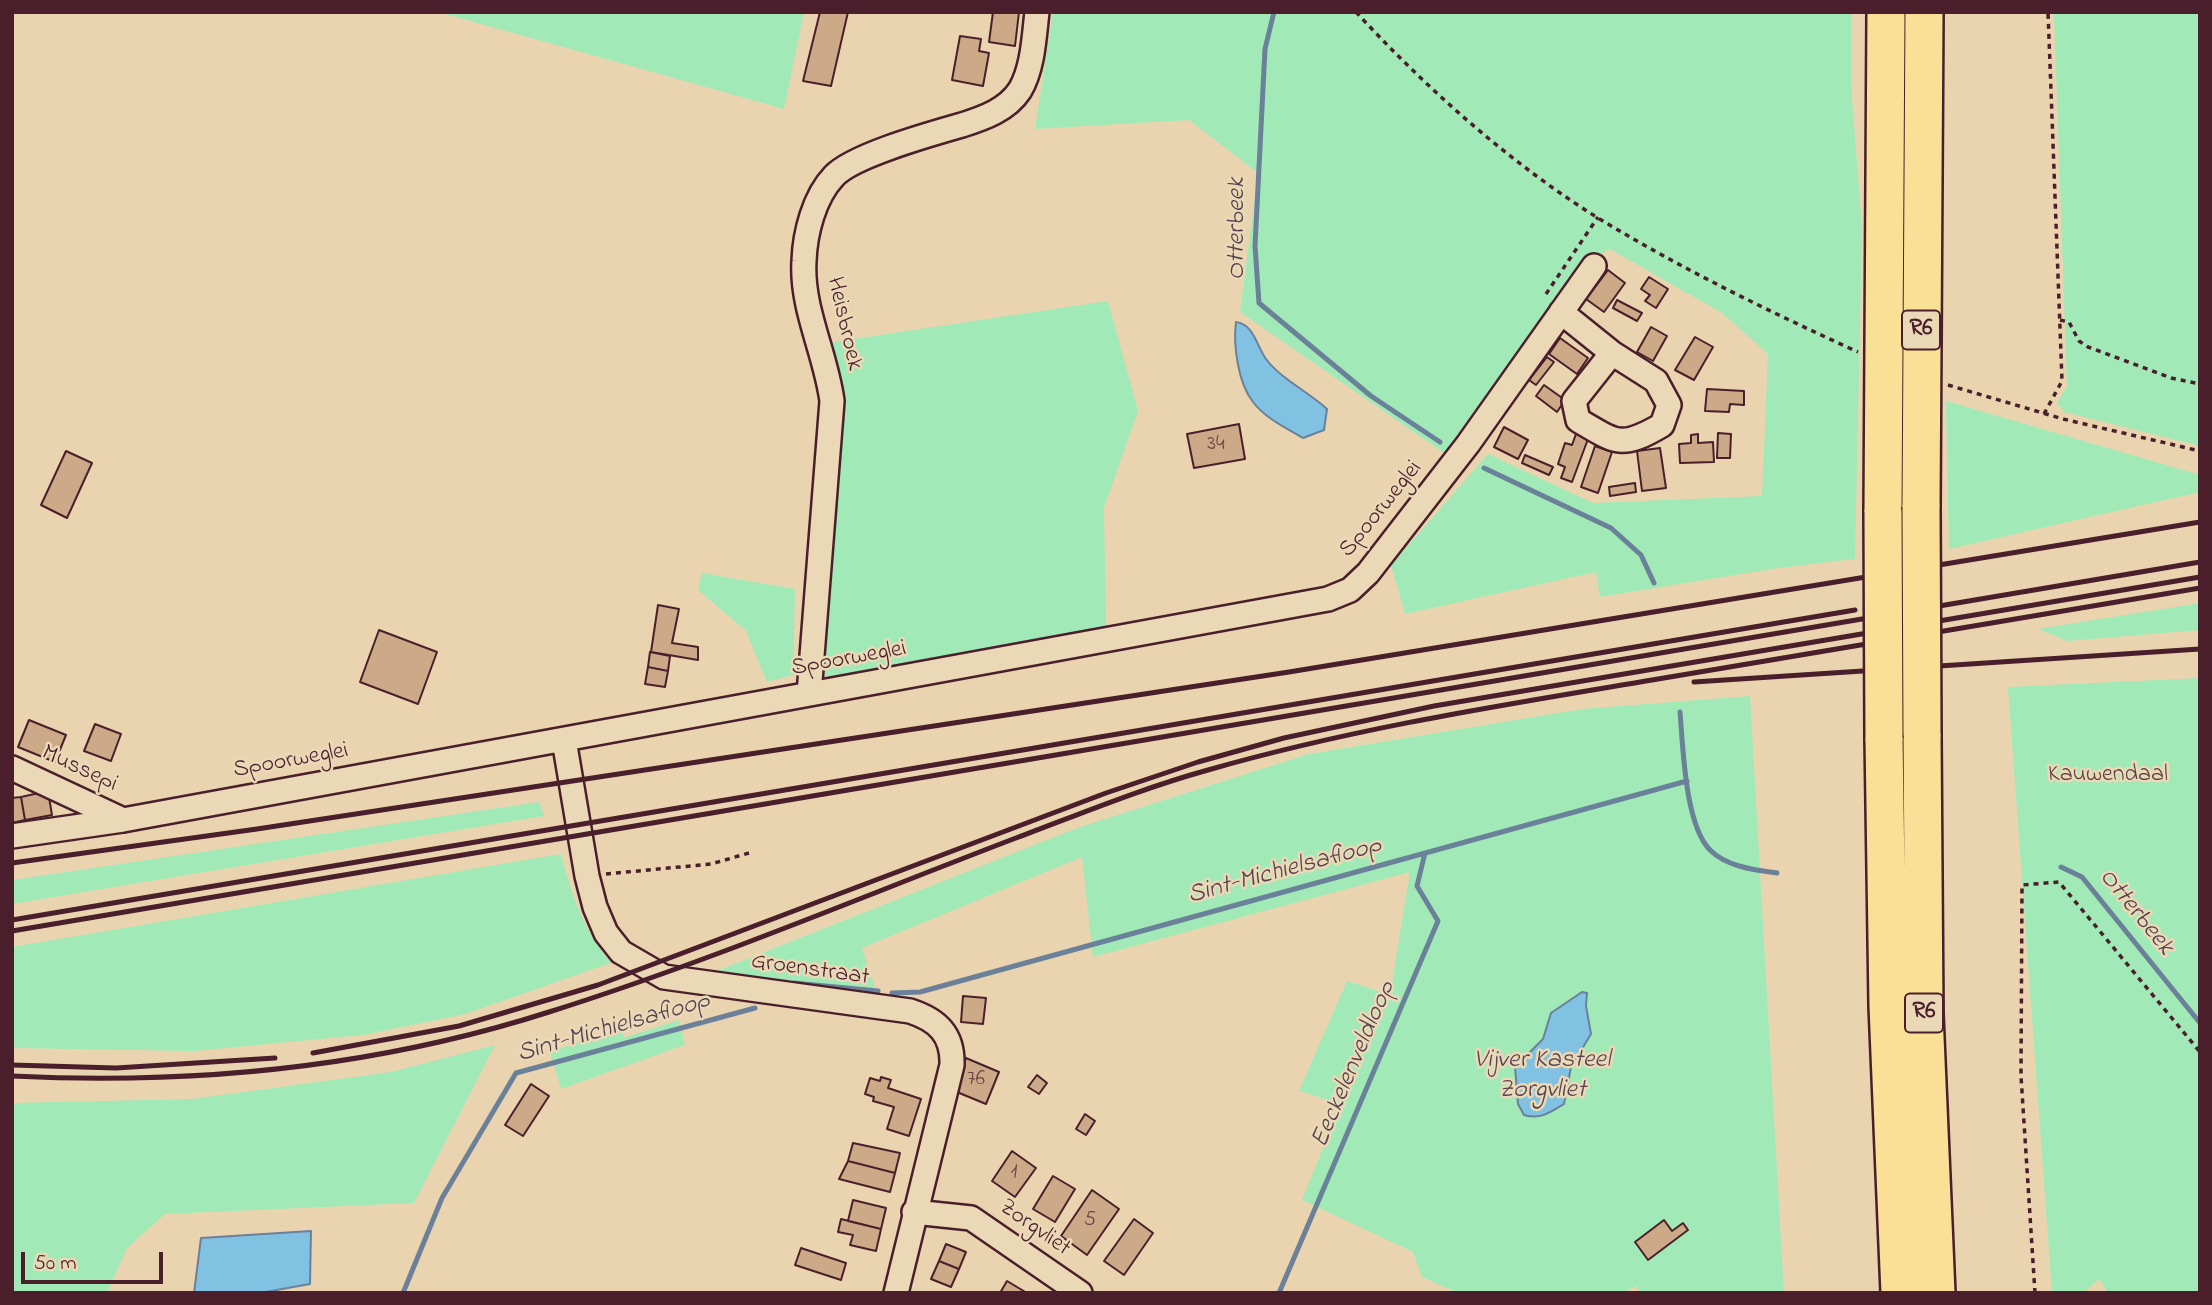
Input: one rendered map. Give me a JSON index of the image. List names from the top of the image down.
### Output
{
  "streets": {
    "highway": ["R6"],
    "street": [
      "Heisbroek",
      "Spoorweglei",
      "Mussepi",
      "Groenstraat",
      "Zorgvliet"
    ]
  },
  "crossings": [
    ["Heisbroek", "Spoorweglei"],
    ["Spoorweglei", "Mussepi"],
    ["Spoorweglei", "Groenstraat"],
    ["Groenstraat", "Zorgvliet"]
  ],
  "water": [
    "Otterbeek",
    "Sint-Michielsafloop",
    "Vijver Kasteel Zorgvliet",
    "Eeckelenveldloop"
  ],
  "parks": ["Kauwendaal"],
  "house_numbers": [
    "34",
    "76",
    "1",
    "5"
  ],
  "scale_bar": "50 m"
}
